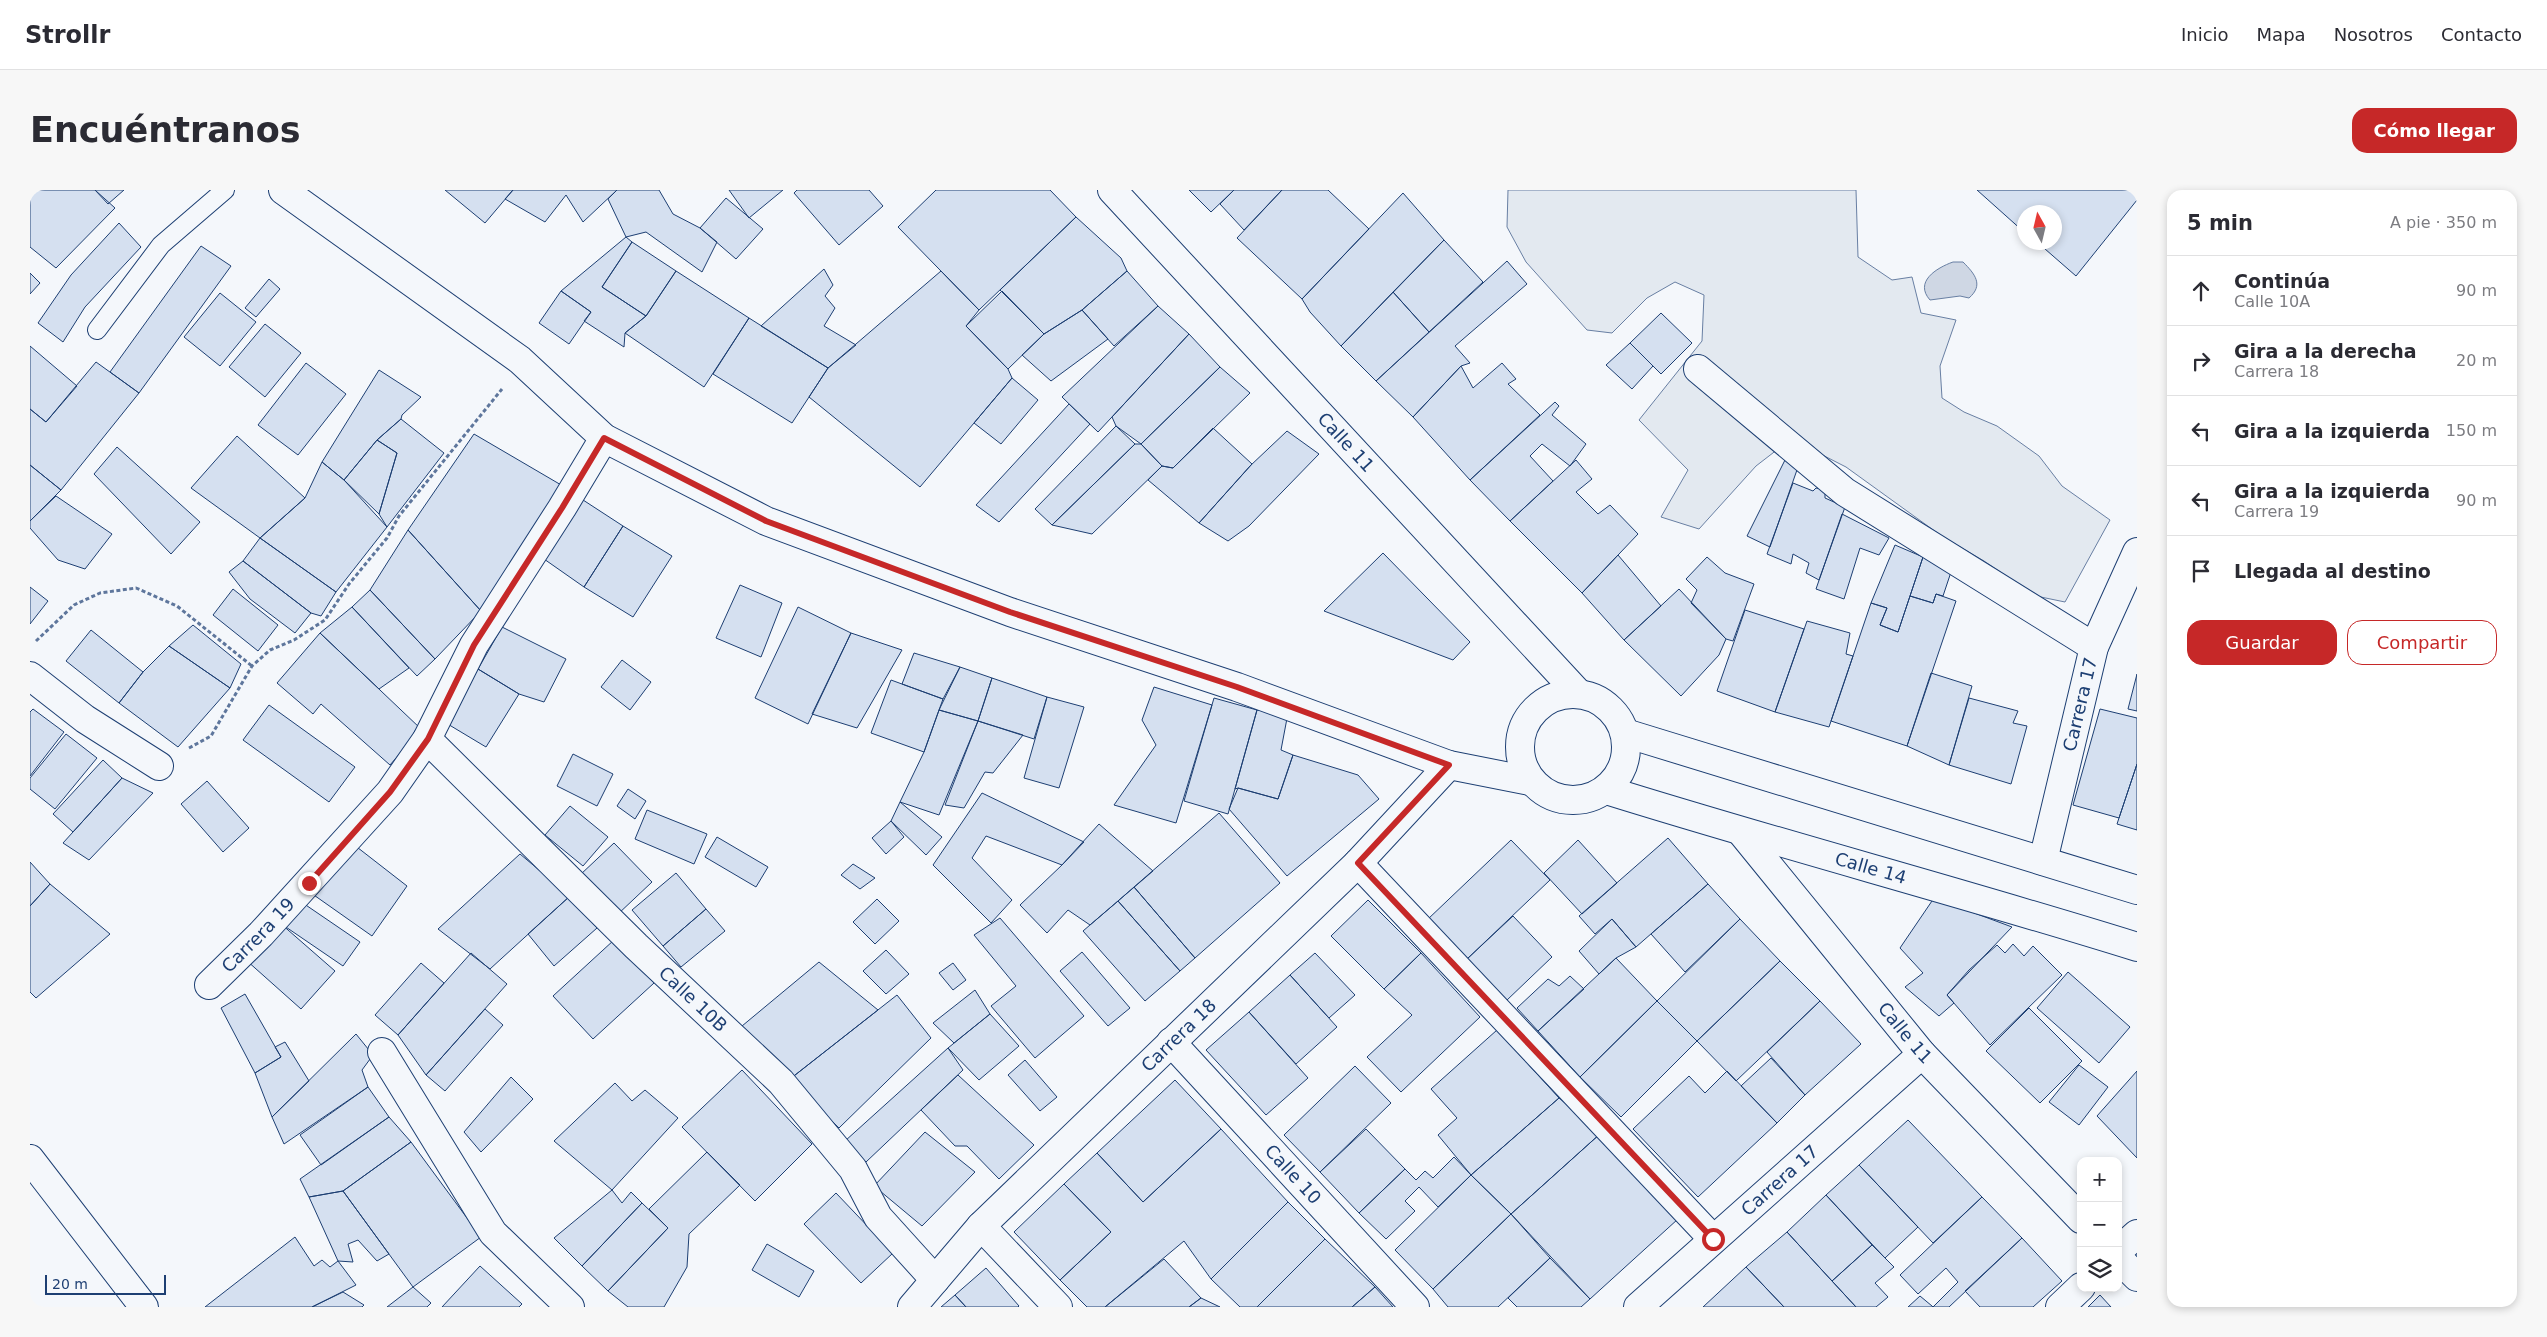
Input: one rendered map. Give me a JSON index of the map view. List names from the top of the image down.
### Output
{
  "streets": {
    "street": [
      "Calle 11",
      "Carrera 17",
      "Calle 14",
      "Carrera 19",
      "Calle 10B",
      "Carrera 18",
      "Calle 10"
    ]
  },
  "crossings": [
    ["Calle 11", "Carrera 17"],
    ["Calle 11", "Calle 14"],
    ["Carrera 19", "Calle 10B"],
    ["Calle 10B", "Carrera 18"],
    ["Carrera 18", "Calle 10"]
  ],
  "scale_bar": "20 m",
  "north": "top",
  "page": {
    "header": "Strollr",
    "nav": [
      "Inicio",
      "Mapa",
      "Nosotros",
      "Contacto"
    ],
    "buttons": [
      "Cómo llegar",
      ["Guardar", "Compartir"]
    ],
    "title": "Encuéntranos",
    "heading": ["5 min", "A pie · 350 m"],
    "list": [
      ["Continúa", "Calle 10A", "90 m"],
      ["Gira a la derecha", "Carrera 18", "20 m"],
      ["Gira a la izquierda", "150 m"],
      ["Gira a la izquierda", "Carrera 19", "90 m"],
      "Llegada al destino"
    ],
    "map_buttons": ["+", "−"],
    "scale": "20 m"
  }
}
